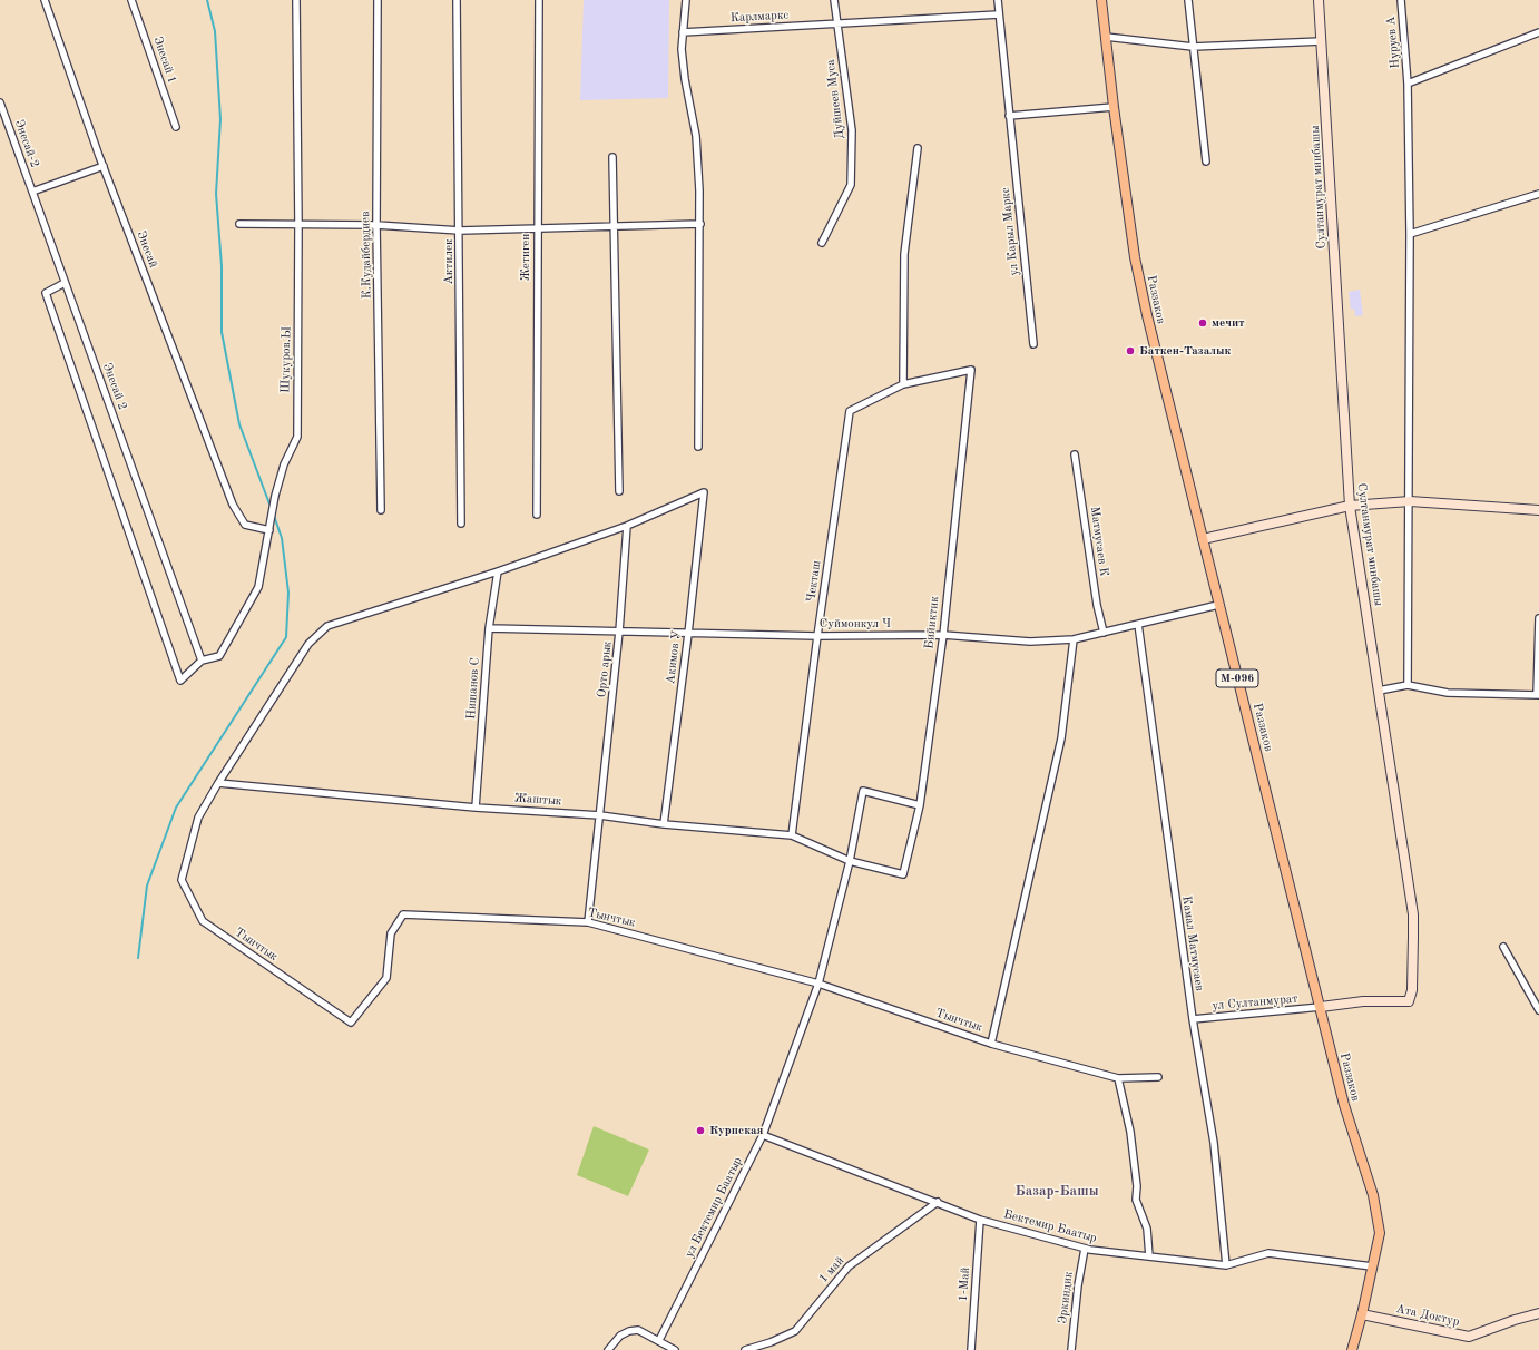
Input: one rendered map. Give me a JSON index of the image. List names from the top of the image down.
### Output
{
  "streets": {
    "main road": ["Раззаков", "М-096"],
    "street": [
      "Карлмаркс",
      "Нуруев А",
      "Энесай 1",
      "Дуйшеев Муса",
      "Энесай-2",
      "Султанмурат минбашы",
      "ул Карыл Маркс",
      "Энесай",
      "К.Кудайбердиев",
      "Жетиген",
      "Актилек",
      "Шукуров.Ы",
      "Энесай 2",
      "Матмусаев К",
      "Чекташ",
      "Бийиктик",
      "Суймонкул Ч",
      "Акимов У",
      "Орто арык",
      "Нишанов С",
      "Жаштык",
      "Тынчтык",
      "Камал Матмусаев",
      "ул Султанмурат",
      "ул Бектемир Баатыр",
      "Бектемир Баатыр",
      "1 май",
      "1-Май",
      "Эркиндик",
      "Ата Доктур"
    ]
  },
  "crossings": [
    ["Карлмаркс", "Дуйшеев Муса"],
    ["Карлмаркс", "ул Карыл Маркс"],
    ["Энесай-2", "Энесай 2"],
    ["Султанмурат минбашы", "Раззаков"],
    ["Султанмурат минбашы", "ул Султанмурат"],
    ["Энесай", "Шукуров.Ы"],
    ["Раззаков", "Суймонкул Ч"],
    ["Раззаков", "ул Султанмурат"],
    ["Раззаков", "Бектемир Баатыр"],
    ["Раззаков", "Ата Доктур"],
    ["Шукуров.Ы", "Энесай 2"],
    ["Матмусаев К", "Суймонкул Ч"],
    ["Чекташ", "Бийиктик"],
    ["Чекташ", "Суймонкул Ч"],
    ["Чекташ", "Жаштык"],
    ["Бийиктик", "Суймонкул Ч"],
    ["Бийиктик", "Жаштык"],
    ["Бийиктик", "ул Бектемир Баатыр"],
    ["Суймонкул Ч", "Акимов У"],
    ["Суймонкул Ч", "Орто арык"],
    ["Суймонкул Ч", "Нишанов С"],
    ["Суймонкул Ч", "Камал Матмусаев"],
    ["Акимов У", "Орто арык"],
    ["Акимов У", "Жаштык"],
    ["Орто арык", "Жаштык"],
    ["Орто арык", "Тынчтык"],
    ["Нишанов С", "Жаштык"],
    ["Жаштык", "Тынчтык"],
    ["Жаштык", "ул Бектемир Баатыр"],
    ["Тынчтык", "ул Бектемир Баатыр"],
    ["Камал Матмусаев", "ул Султанмурат"],
    ["Камал Матмусаев", "Бектемир Баатыр"],
    ["ул Бектемир Баатыр", "Бектемир Баатыр"],
    ["Бектемир Баатыр", "1 май"],
    ["Бектемир Баатыр", "1-Май"],
    ["Бектемир Баатыр", "Эркиндик"]
  ],
  "districts": ["Базар-Башы"],
  "places": ["мечит", "Баткен-Тазалык", "Курпская"]
}
